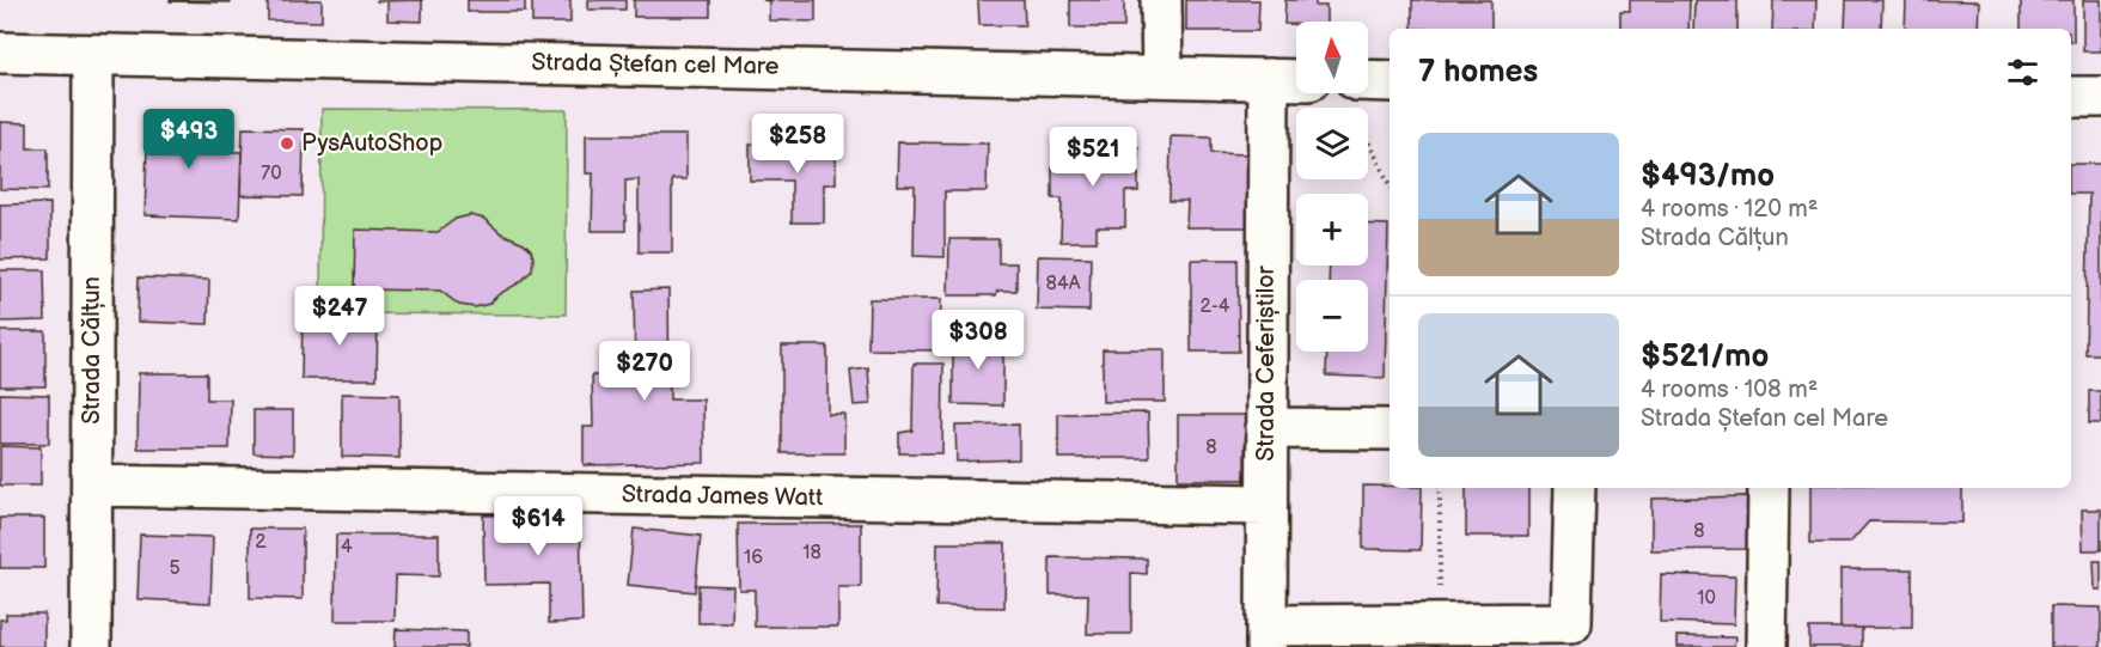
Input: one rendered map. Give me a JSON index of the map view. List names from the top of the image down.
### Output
{
  "streets": {
    "street": [
      "Strada Ștefan cel Mare",
      "Strada Călțun",
      "Strada Ceferiștilor",
      "Strada James Watt"
    ]
  },
  "crossings": [
    ["Strada Ștefan cel Mare", "Strada Călțun"],
    ["Strada Ștefan cel Mare", "Strada Ceferiștilor"],
    ["Strada Călțun", "Strada James Watt"],
    ["Strada Ceferiștilor", "Strada James Watt"]
  ],
  "places": ["PysAutoShop"],
  "house_numbers": [
    "70",
    "84A",
    "2-4",
    "8",
    "8",
    "2",
    "4",
    "18",
    "16",
    "5",
    "10"
  ],
  "north": "top",
  "page": {
    "map_buttons": ["+", "−"],
    "heading": "7 homes",
    "price": [
      "$493",
      "$258",
      "$521",
      "$247",
      "$308",
      "$270",
      "$614"
    ],
    "list": [
      {
        "name": "$493/mo",
        "note": "4 rooms · 120 m² · Strada Călțun"
      },
      {
        "name": "$521/mo",
        "note": "4 rooms · 108 m² · Strada Ștefan cel Mare"
      }
    ]
  }
}
